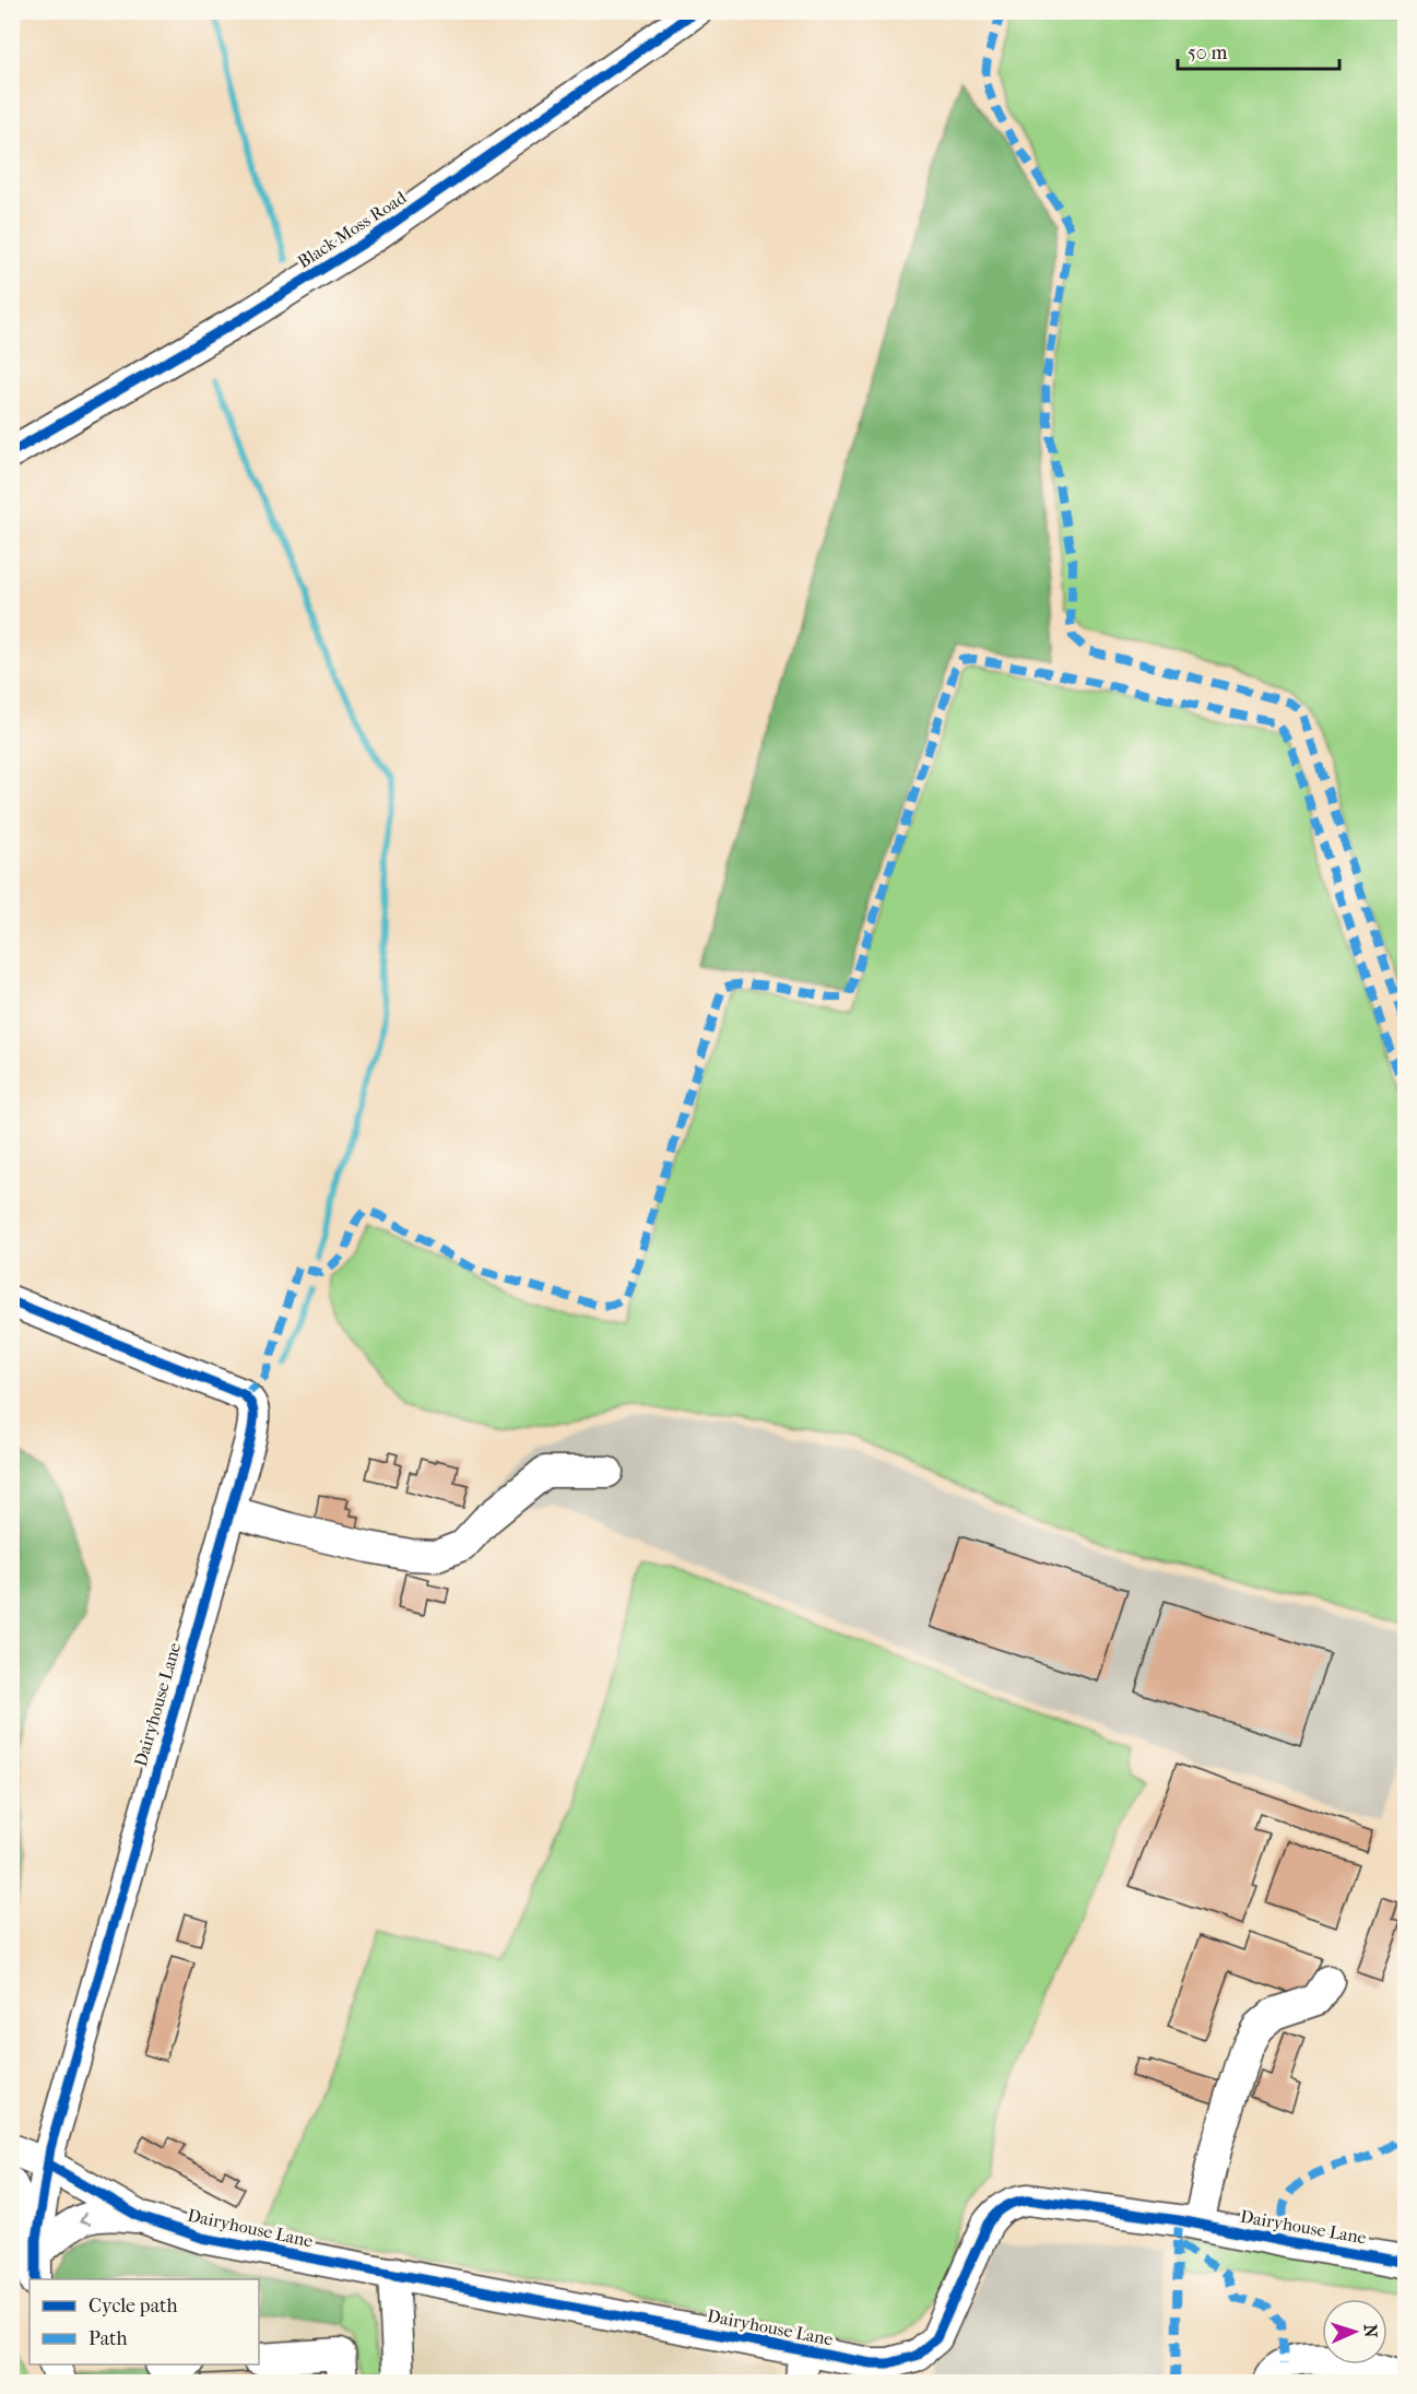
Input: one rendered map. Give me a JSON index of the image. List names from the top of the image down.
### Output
{
  "streets": {
    "street": ["Black Moss Road", "Dairyhouse Lane"]
  },
  "legend": ["Cycle path", "Path"],
  "scale_bar": "50 m",
  "north": "right"
}
